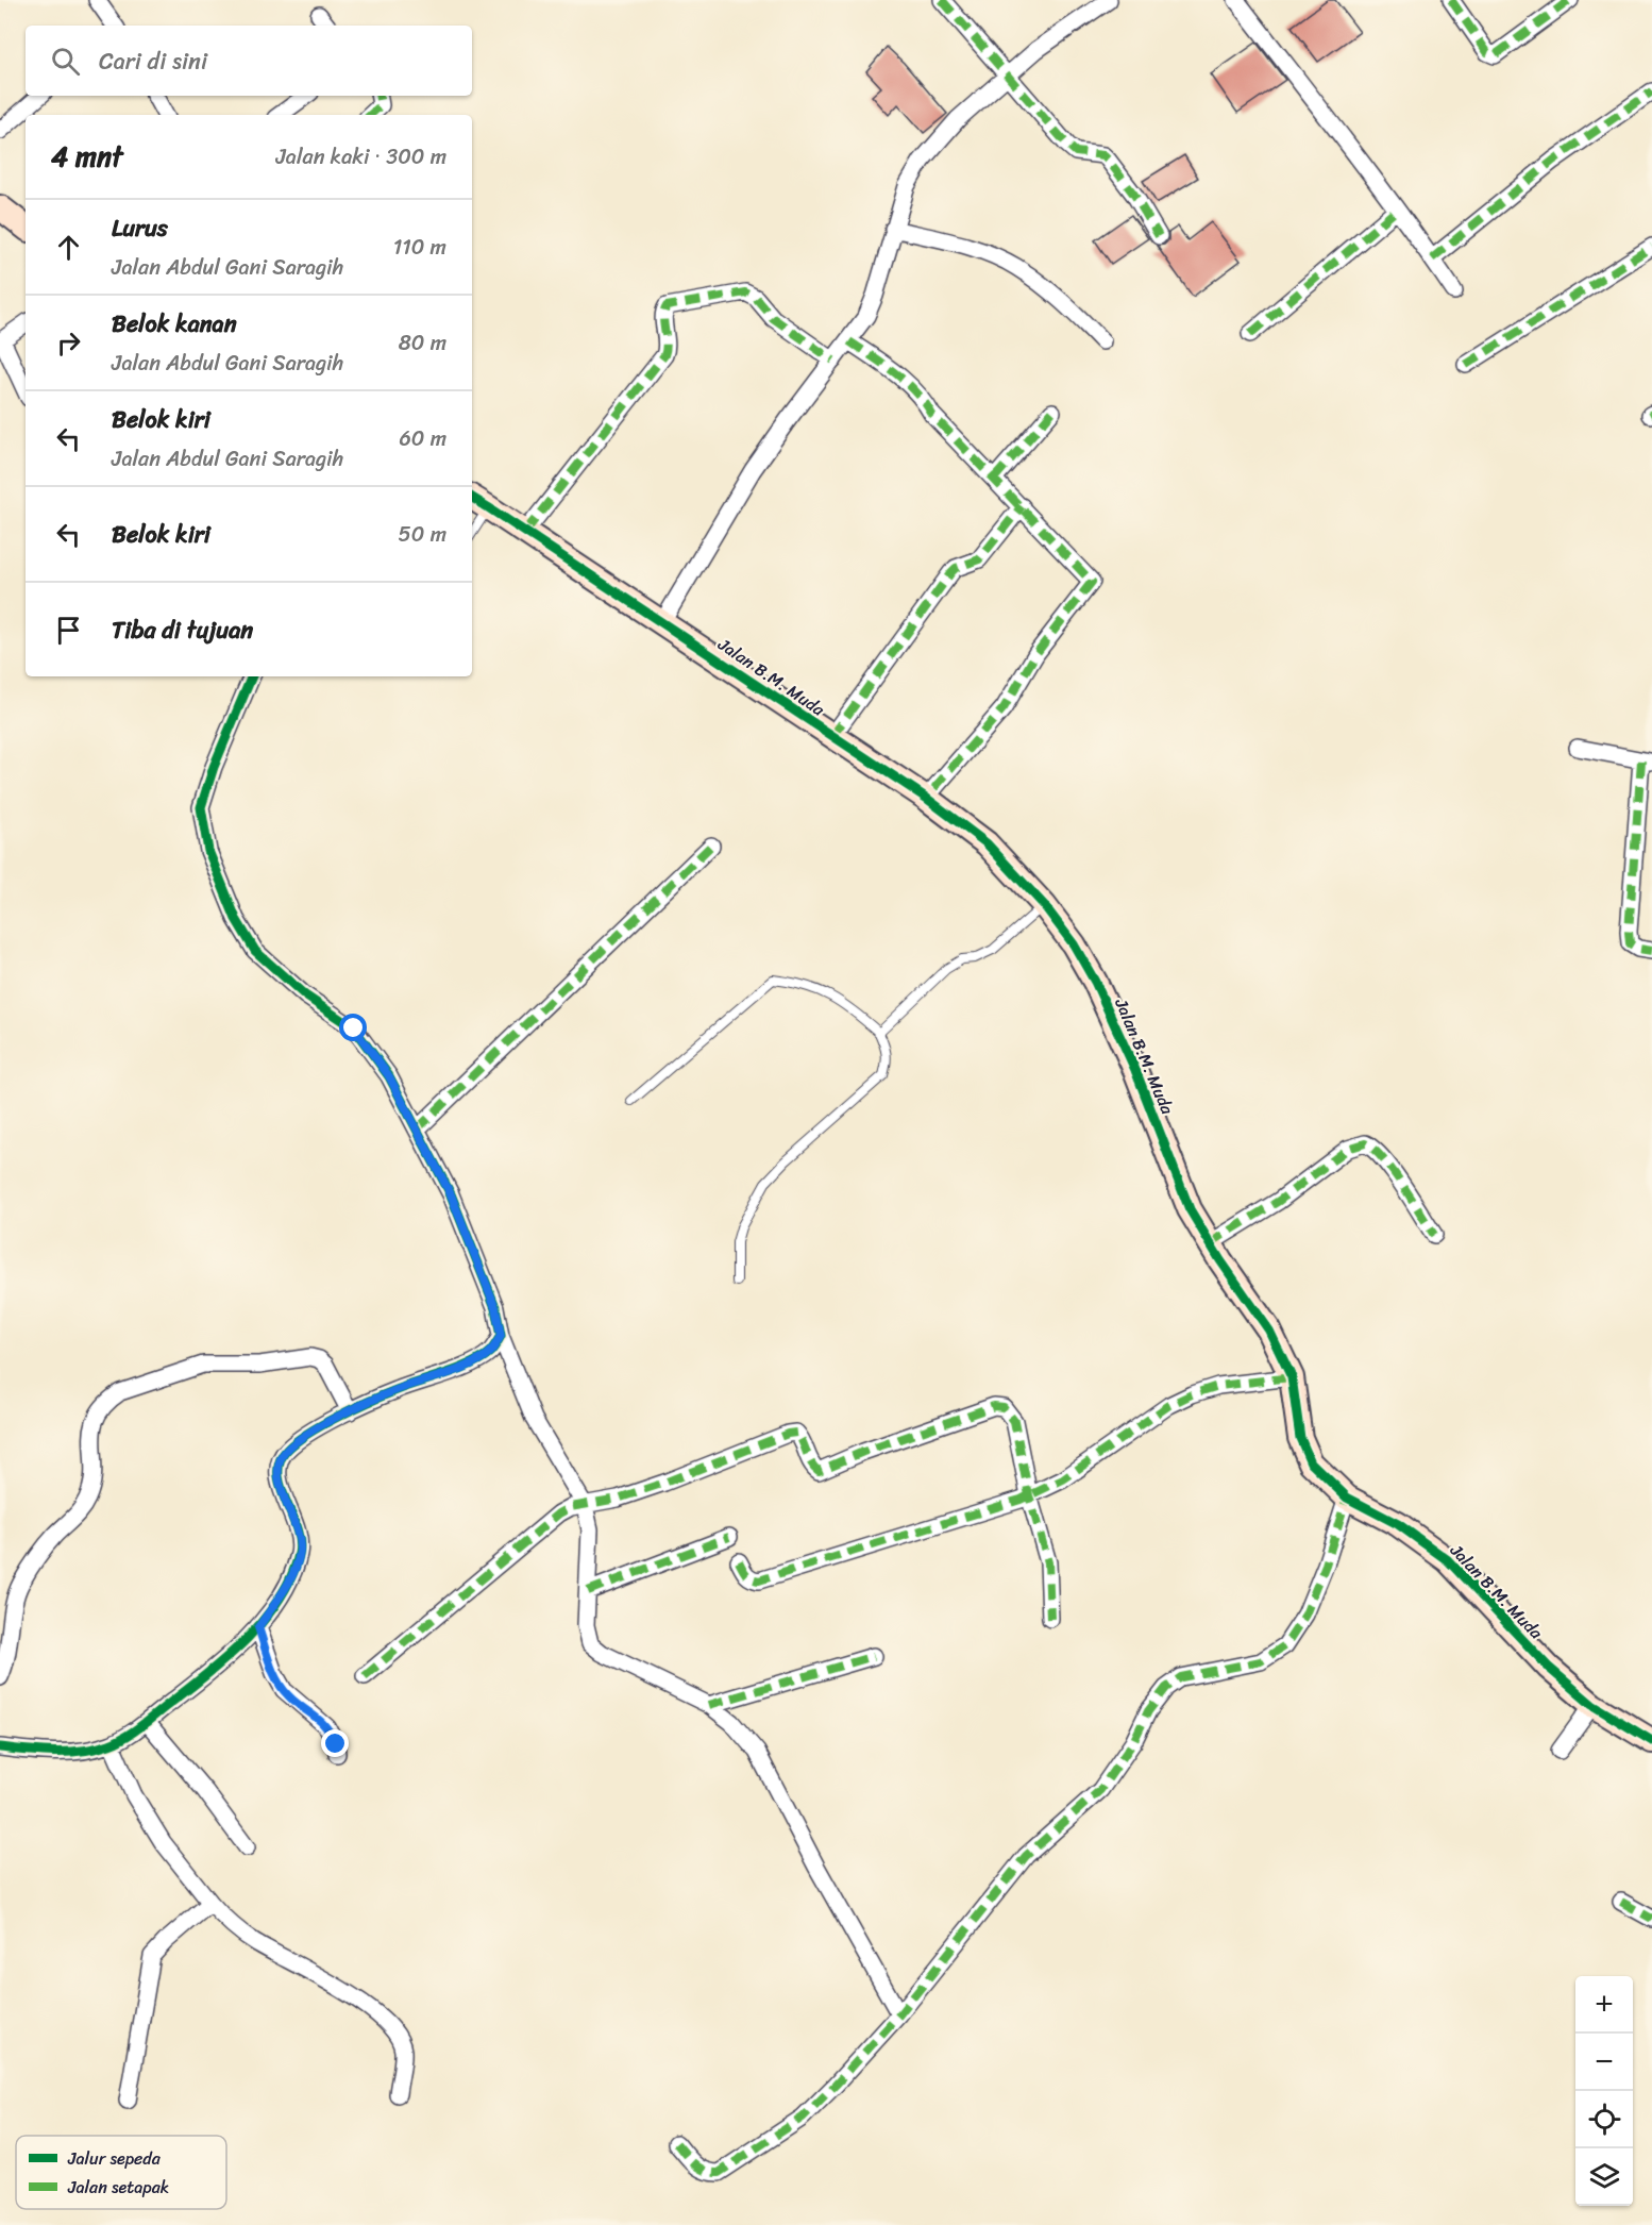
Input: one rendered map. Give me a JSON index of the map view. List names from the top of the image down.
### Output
{
  "streets": {
    "street": ["Jalan B.M. Muda"]
  },
  "legend": ["Jalur sepeda", "Jalan setapak"],
  "page": {
    "search": "Cari di sini",
    "heading": ["4 mnt", "Jalan kaki · 300 m"],
    "list": [
      ["Lurus", "Jalan Abdul Gani Saragih", "110 m"],
      ["Belok kanan", "Jalan Abdul Gani Saragih", "80 m"],
      ["Belok kiri", "Jalan Abdul Gani Saragih", "60 m"],
      ["Belok kiri", "50 m"],
      "Tiba di tujuan"
    ],
    "map_buttons": ["+", "−"]
  }
}
